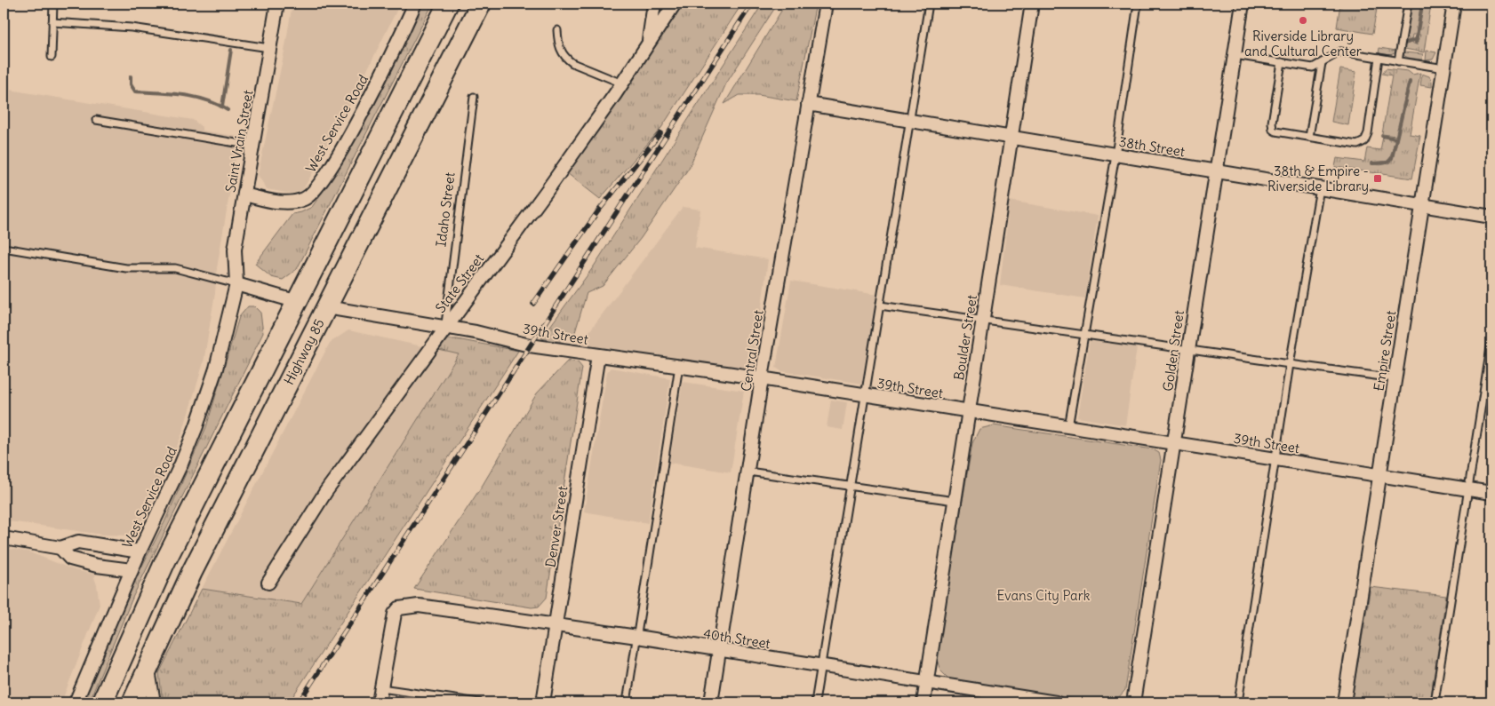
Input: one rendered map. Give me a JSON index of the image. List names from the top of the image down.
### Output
{
  "streets": {
    "highway": ["Highway 85"],
    "street": [
      "West Service Road",
      "Saint Vrain Street",
      "38th Street",
      "State Street",
      "39th Street",
      "Boulder Street",
      "Central Street",
      "Golden Street",
      "Empire Street",
      "Denver Street",
      "40th Street"
    ],
    "lane": ["Idaho Street"]
  },
  "crossings": [
    ["West Service Road", "Saint Vrain Street"],
    ["38th Street", "Boulder Street"],
    ["38th Street", "Central Street"],
    ["38th Street", "Golden Street"],
    ["38th Street", "Empire Street"],
    ["Idaho Street", "State Street"],
    ["Idaho Street", "39th Street"],
    ["State Street", "39th Street"],
    ["39th Street", "Boulder Street"],
    ["39th Street", "Central Street"],
    ["39th Street", "Golden Street"],
    ["39th Street", "Empire Street"],
    ["39th Street", "Highway 85"],
    ["39th Street", "Denver Street"],
    ["Boulder Street", "40th Street"],
    ["Central Street", "40th Street"],
    ["Denver Street", "40th Street"]
  ],
  "parks": ["Evans City Park"],
  "places": {
    "other": ["Riverside Library and Cultural Center"],
    "transit": ["38th & Empire - Riverside Library"]
  }
}
